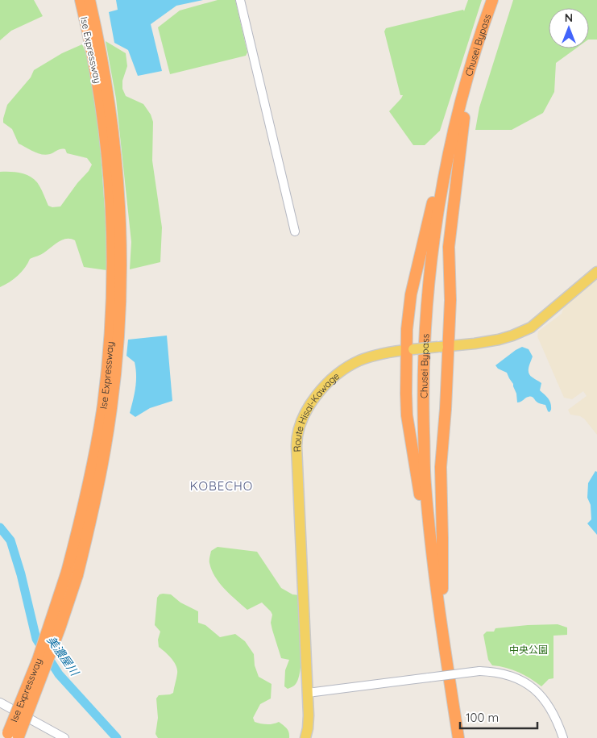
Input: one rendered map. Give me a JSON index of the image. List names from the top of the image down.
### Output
{
  "streets": {
    "highway": ["Chusei Bypass", "Ise Expressway"],
    "main road": ["Route Hisai-Kawage"]
  },
  "districts": ["KOBECHO"],
  "water": ["美濃屋川"],
  "parks": ["中央公園"],
  "scale_bar": "100 m",
  "north": "top"
}
